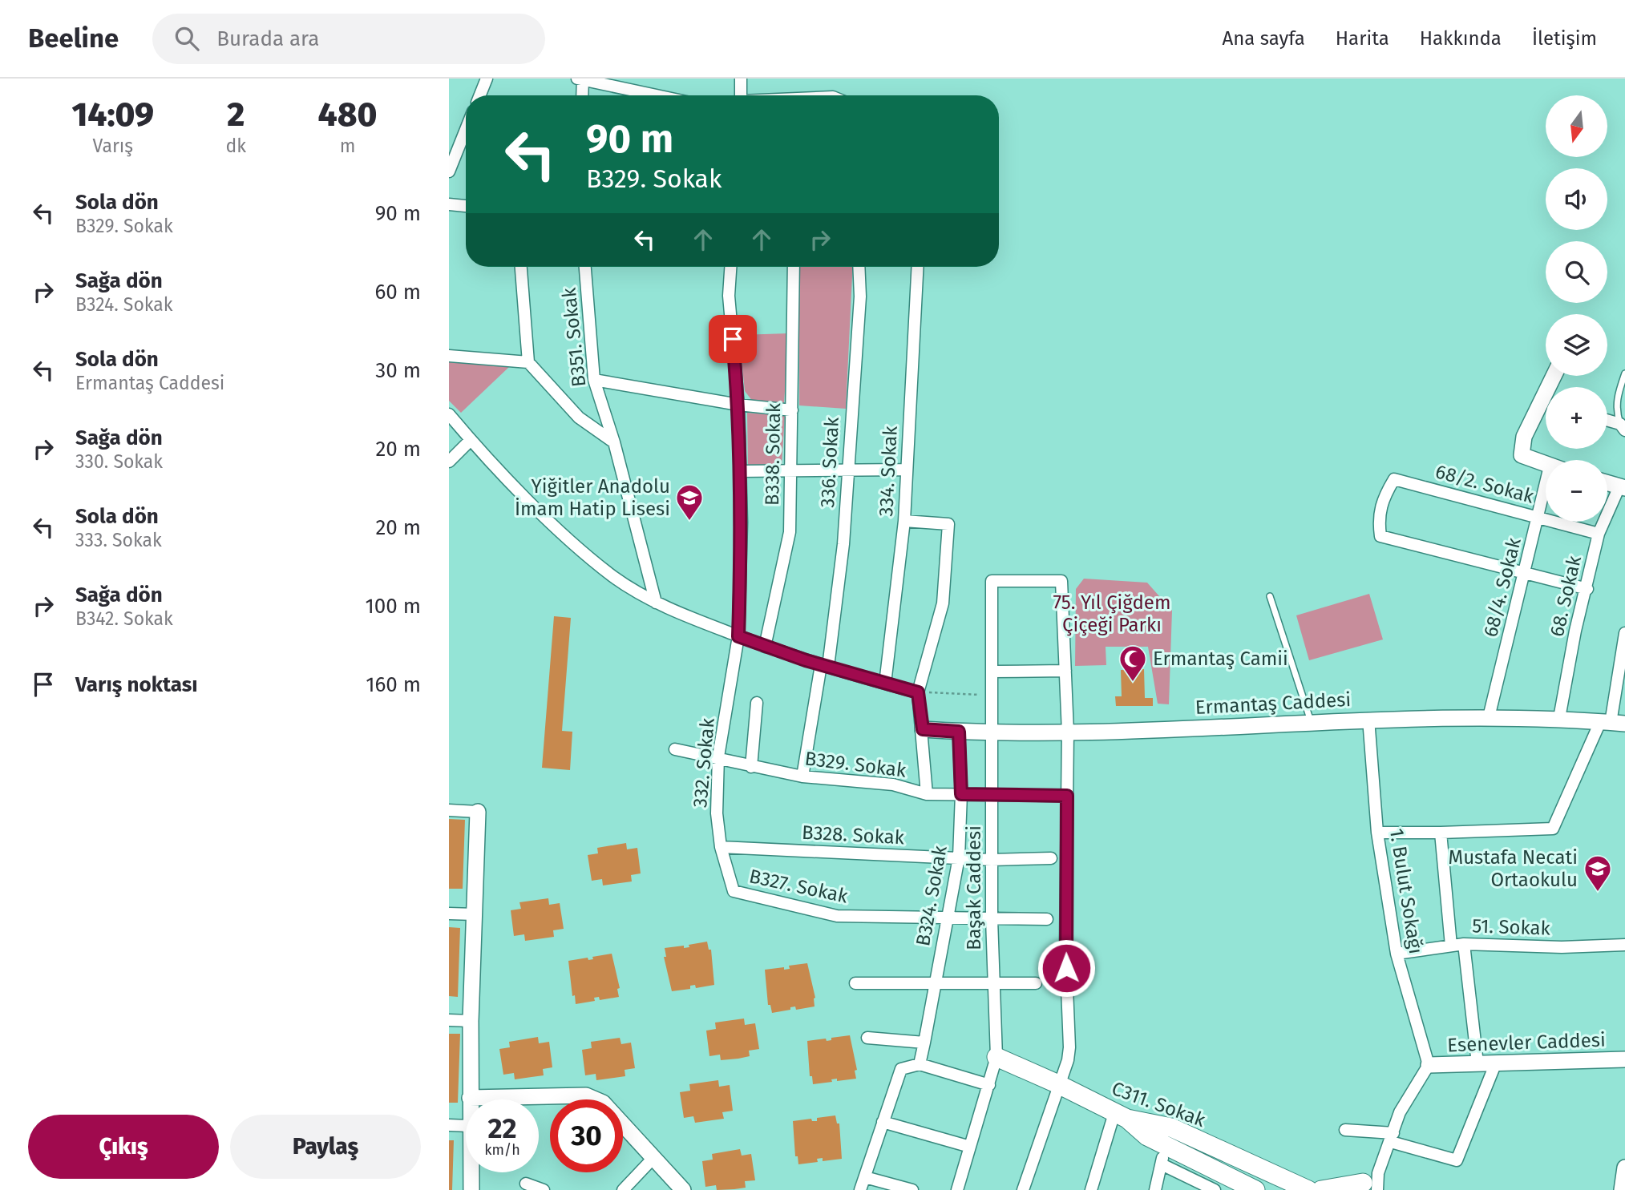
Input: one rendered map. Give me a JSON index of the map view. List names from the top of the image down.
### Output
{
  "streets": {
    "main road": ["Ermantaş Caddesi", "Esenevler Caddesi", "C311. Sokak"],
    "street": [
      "B351. Sokak",
      "B338. Sokak",
      "336. Sokak",
      "334. Sokak",
      "68/2. Sokak",
      "68/4. Sokak",
      "68. Sokak",
      "332. Sokak",
      "B329. Sokak",
      "B328. Sokak",
      "B327. Sokak",
      "Başak Caddesi",
      "1. Bulut Sokağı",
      "B324. Sokak",
      "51. Sokak"
    ]
  },
  "crossings": [
    ["336. Sokak", "B329. Sokak"],
    ["68/2. Sokak", "68/4. Sokak"],
    ["68/2. Sokak", "68. Sokak"],
    ["68/4. Sokak", "Ermantaş Caddesi"],
    ["68. Sokak", "Ermantaş Caddesi"],
    ["Ermantaş Caddesi", "Başak Caddesi"],
    ["Ermantaş Caddesi", "1. Bulut Sokağı"],
    ["Ermantaş Caddesi", "B324. Sokak"],
    ["332. Sokak", "B329. Sokak"],
    ["332. Sokak", "B328. Sokak"],
    ["332. Sokak", "B327. Sokak"],
    ["B329. Sokak", "Başak Caddesi"],
    ["B329. Sokak", "B324. Sokak"],
    ["B328. Sokak", "Başak Caddesi"],
    ["B328. Sokak", "B324. Sokak"],
    ["B327. Sokak", "Başak Caddesi"],
    ["B327. Sokak", "B324. Sokak"],
    ["Başak Caddesi", "C311. Sokak"],
    ["1. Bulut Sokağı", "51. Sokak"],
    ["1. Bulut Sokağı", "Esenevler Caddesi"]
  ],
  "parks": ["75. Yıl Çiğdem Çiçeği Parkı"],
  "places": {
    "school or university": ["Yiğitler Anadolu İmam Hatip Lisesi", "Mustafa Necati Ortaokulu"],
    "mosque": ["Ermantaş Camii"]
  },
  "north": "bottom",
  "page": {
    "header": "Beeline",
    "search": "Burada ara",
    "nav": [
      "Ana sayfa",
      "Harita",
      "Hakkında",
      "İletişim"
    ],
    "eta": [
      "14:09",
      "Varış",
      "2",
      "dk",
      "480",
      "m"
    ],
    "map_buttons": ["+", "−"],
    "turn": ["90 m", "B329. Sokak"],
    "list": [
      {
        "name": "Sola dön",
        "note": "B329. Sokak",
        "value": "90 m"
      },
      {
        "name": "Sağa dön",
        "note": "B324. Sokak",
        "value": "60 m"
      },
      {
        "name": "Sola dön",
        "note": "Ermantaş Caddesi",
        "value": "30 m"
      },
      {
        "name": "Sağa dön",
        "note": "330. Sokak",
        "value": "20 m"
      },
      {
        "name": "Sola dön",
        "note": "333. Sokak",
        "value": "20 m"
      },
      {
        "name": "Sağa dön",
        "note": "B342. Sokak",
        "value": "100 m"
      },
      {
        "name": "Varış noktası",
        "value": "160 m"
      }
    ],
    "speed": "22 km/h",
    "limit": "30",
    "buttons": ["Çıkış", "Paylaş"]
  }
}
